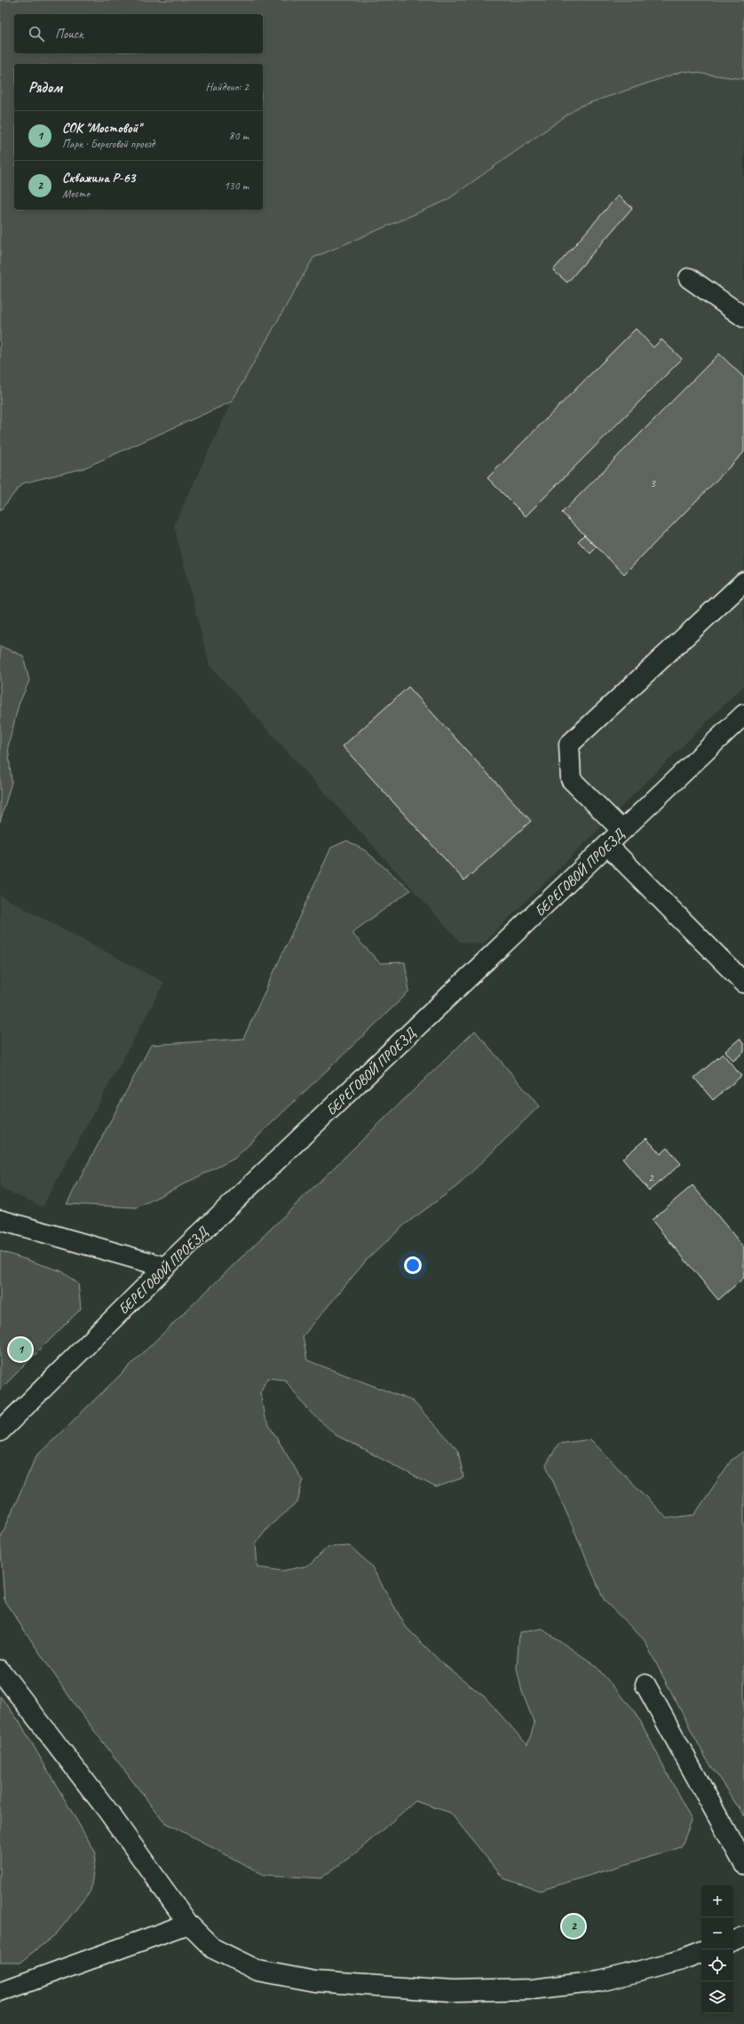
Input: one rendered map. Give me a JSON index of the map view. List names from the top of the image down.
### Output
{
  "streets": {
    "street": ["БЕРЕГОВОЙ ПРОЕЗД"]
  },
  "house_numbers": ["3", "2"],
  "page": {
    "search": "Поиск",
    "heading": ["Рядом", "Найдено: 2"],
    "list": [
      {
        "mark": "1",
        "name": "СОК \"Мостовой\"",
        "note": "Парк · Береговой проезд",
        "value": "80 m"
      },
      {
        "mark": "2",
        "name": "Скважина Р-63",
        "note": "Место",
        "value": "130 m"
      }
    ],
    "pins": ["1", "2"],
    "map_buttons": ["+", "−"]
  }
}
